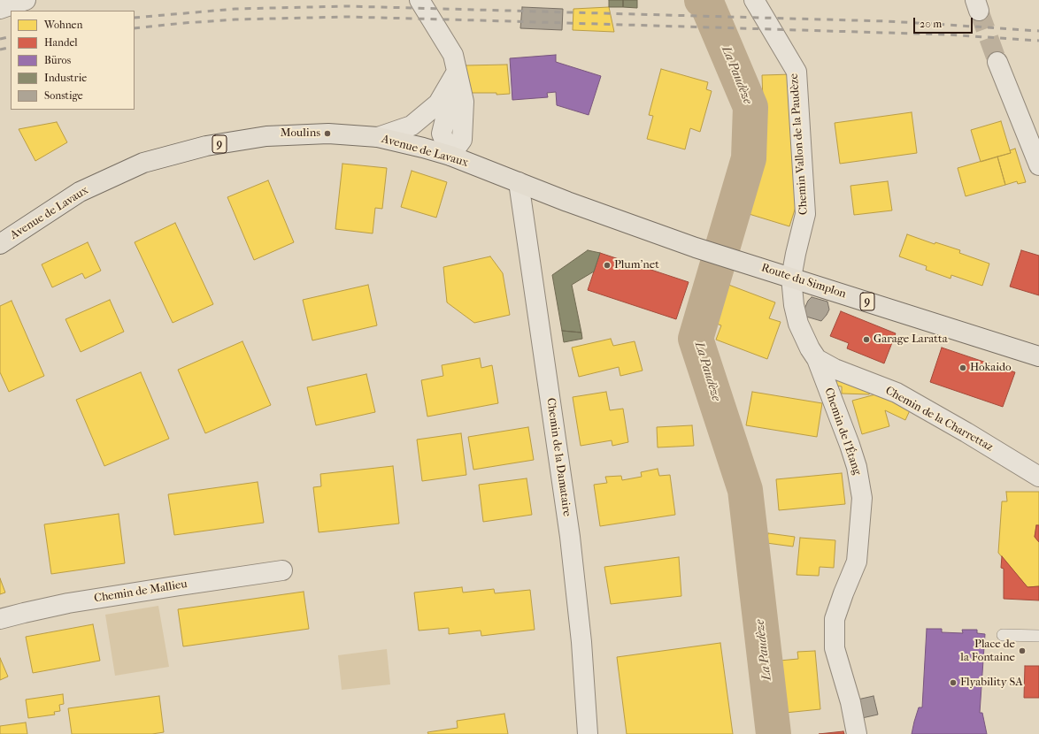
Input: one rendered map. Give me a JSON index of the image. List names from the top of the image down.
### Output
{
  "streets": {
    "main road": ["9", "Avenue de Lavaux", "Route du Simplon"],
    "street": [
      "Chemin Vallon de la Paudèze",
      "Chemin de la Charrettaz",
      "Chemin de l'Étang",
      "Chemin de la Damataire",
      "Chemin de Mallieu"
    ]
  },
  "crossings": [
    ["Chemin Vallon de la Paudèze", "Route du Simplon"],
    ["Chemin Vallon de la Paudèze", "Chemin de l'Étang"],
    ["Avenue de Lavaux", "Route du Simplon"],
    ["Avenue de Lavaux", "Chemin de la Damataire"],
    ["Route du Simplon", "Chemin de l'Étang"],
    ["Chemin de la Charrettaz", "Chemin de l'Étang"]
  ],
  "water": ["La Paudèze"],
  "places": [
    "Moulins",
    "Plum'net",
    "Garage Laratta",
    "Hokaido",
    "Place de la Fontaine",
    "Flyability SA"
  ],
  "legend": [
    "Wohnen",
    "Handel",
    "Büros",
    "Industrie",
    "Sonstige"
  ],
  "scale_bar": "20 m"
}
